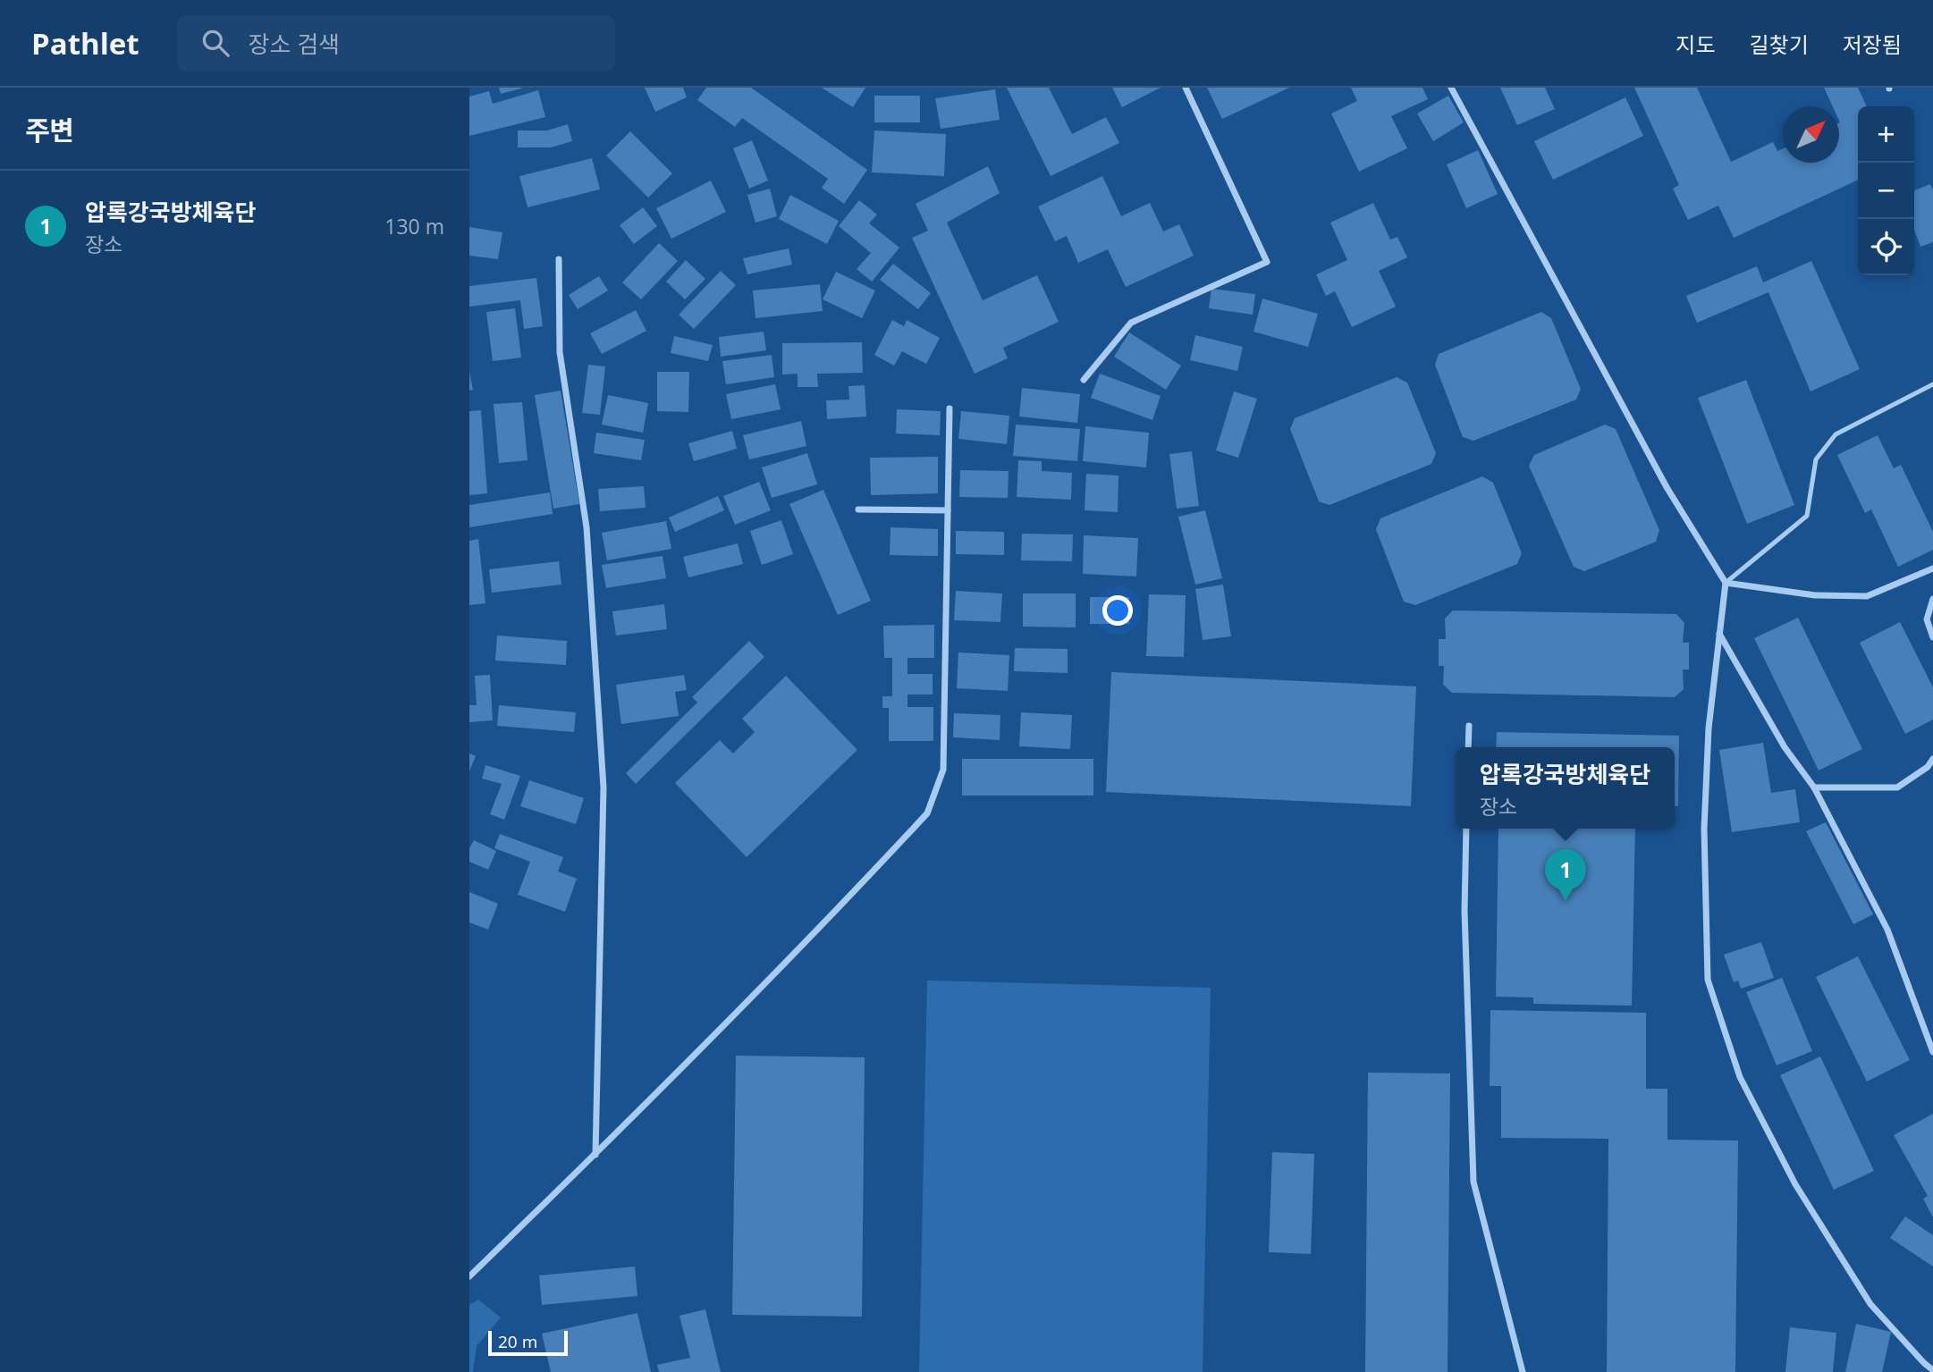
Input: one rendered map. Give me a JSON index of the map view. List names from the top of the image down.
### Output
{
  "scale_bar": "20 m",
  "north": "top right",
  "page": {
    "header": "Pathlet",
    "search": "장소 검색",
    "nav": ["지도", "길찾기", "저장됨"],
    "heading": "주변",
    "map_buttons": ["+", "−"],
    "list": [
      {
        "mark": "1",
        "name": "압록강국방체육단",
        "note": "장소",
        "value": "130 m"
      }
    ],
    "popup": ["압록강국방체육단", "장소"],
    "pins": "1",
    "scale": "20 m"
  }
}
